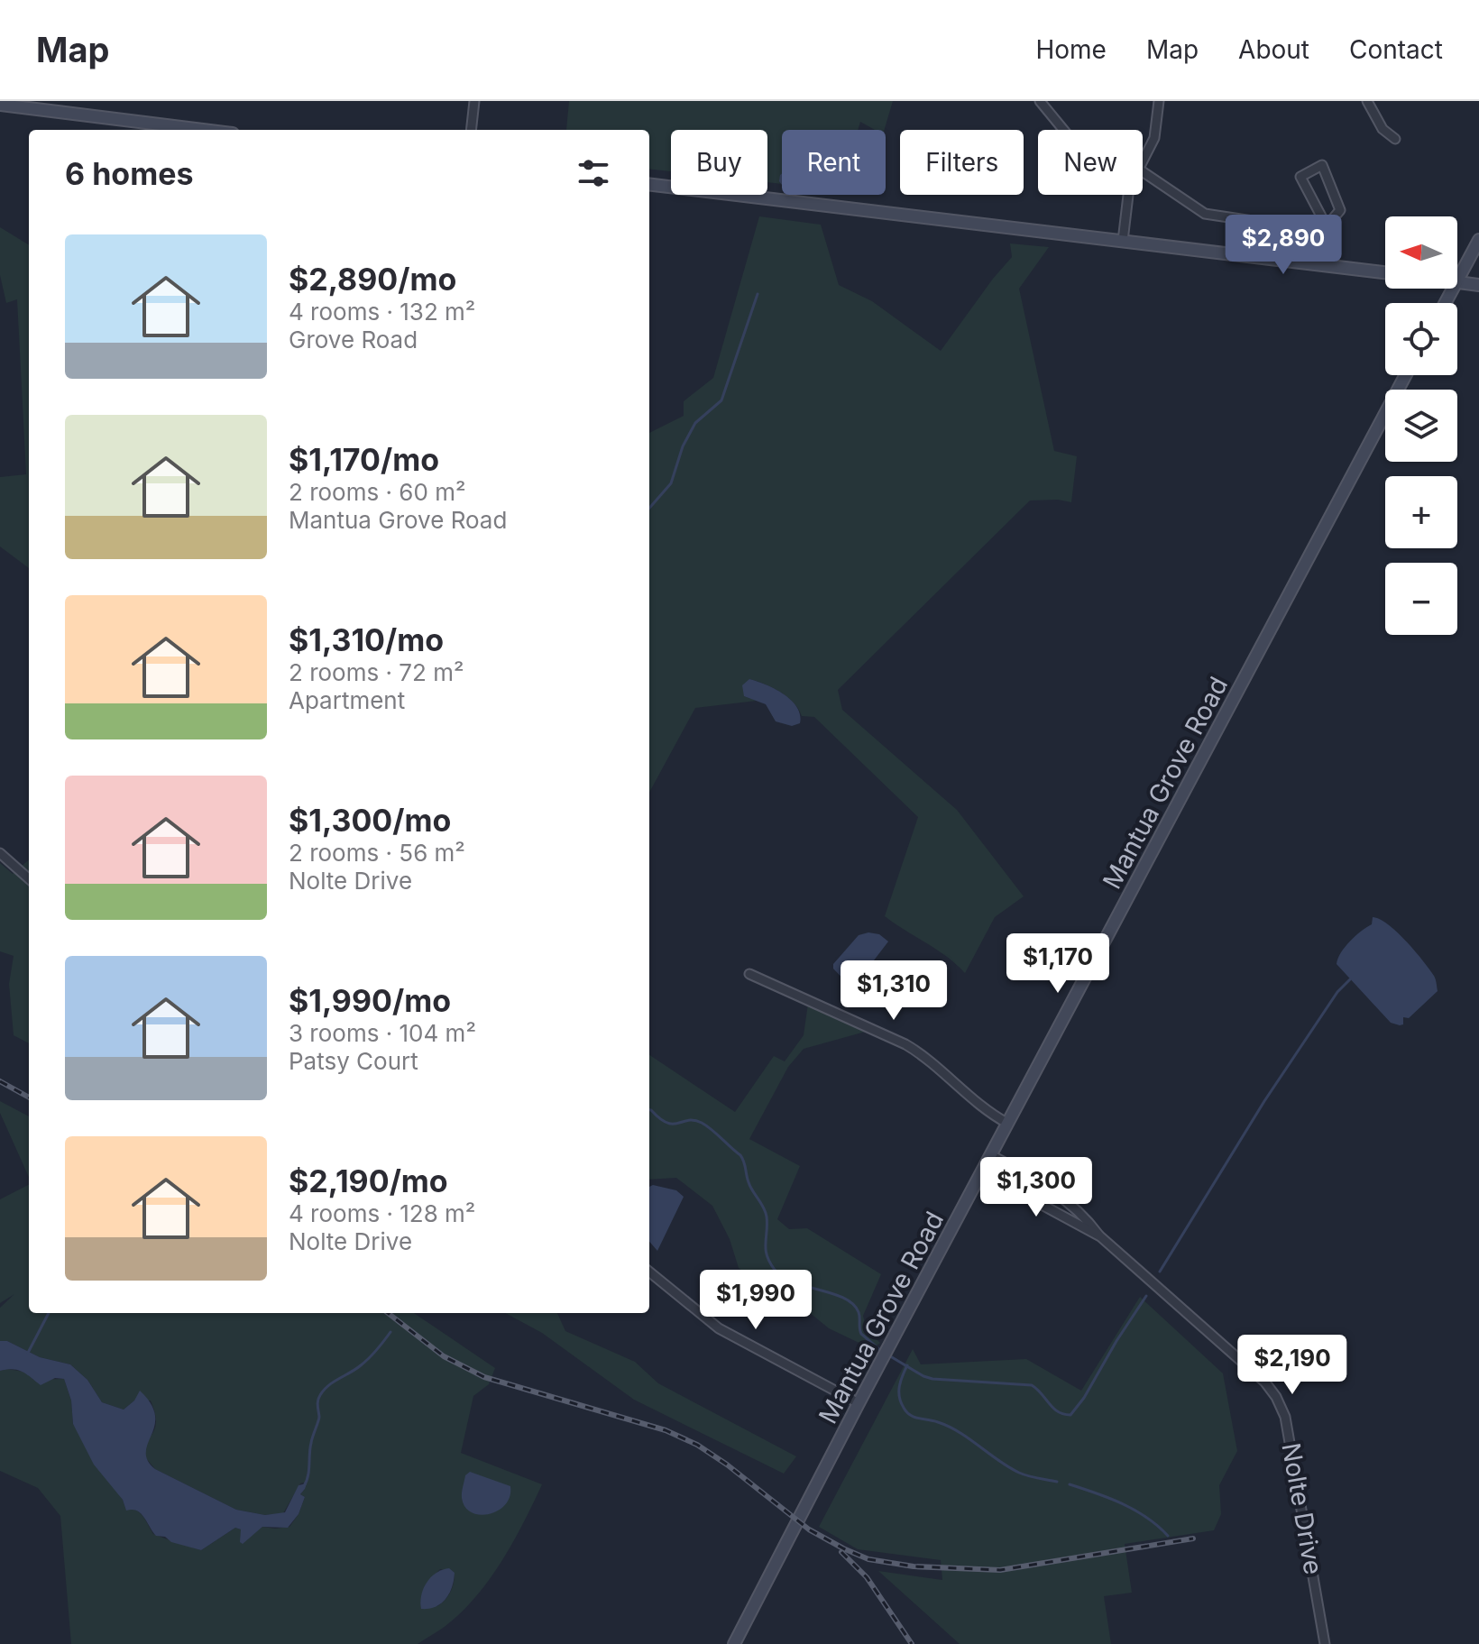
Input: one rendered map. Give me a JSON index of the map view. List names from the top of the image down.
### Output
{
  "streets": {
    "main road": ["Mantua Grove Road"],
    "street": ["Nolte Drive"]
  },
  "crossings": [
    ["Mantua Grove Road", "Nolte Drive"]
  ],
  "north": "left",
  "page": {
    "header": "Map",
    "nav": [
      "Home",
      "Map",
      "About",
      "Contact"
    ],
    "chip": [
      "Buy",
      "Rent",
      "Filters",
      "New"
    ],
    "heading": "6 homes",
    "price": [
      "$2,890",
      "$1,170",
      "$1,310",
      "$1,300",
      "$1,990",
      "$2,190"
    ],
    "map_buttons": ["+", "−"],
    "list": [
      {
        "name": "$2,890/mo",
        "note": "4 rooms · 132 m² · Grove Road"
      },
      {
        "name": "$1,170/mo",
        "note": "2 rooms · 60 m² · Mantua Grove Road"
      },
      {
        "name": "$1,310/mo",
        "note": "2 rooms · 72 m² · Apartment"
      },
      {
        "name": "$1,300/mo",
        "note": "2 rooms · 56 m² · Nolte Drive"
      },
      {
        "name": "$1,990/mo",
        "note": "3 rooms · 104 m² · Patsy Court"
      },
      {
        "name": "$2,190/mo",
        "note": "4 rooms · 128 m² · Nolte Drive"
      }
    ]
  }
}
